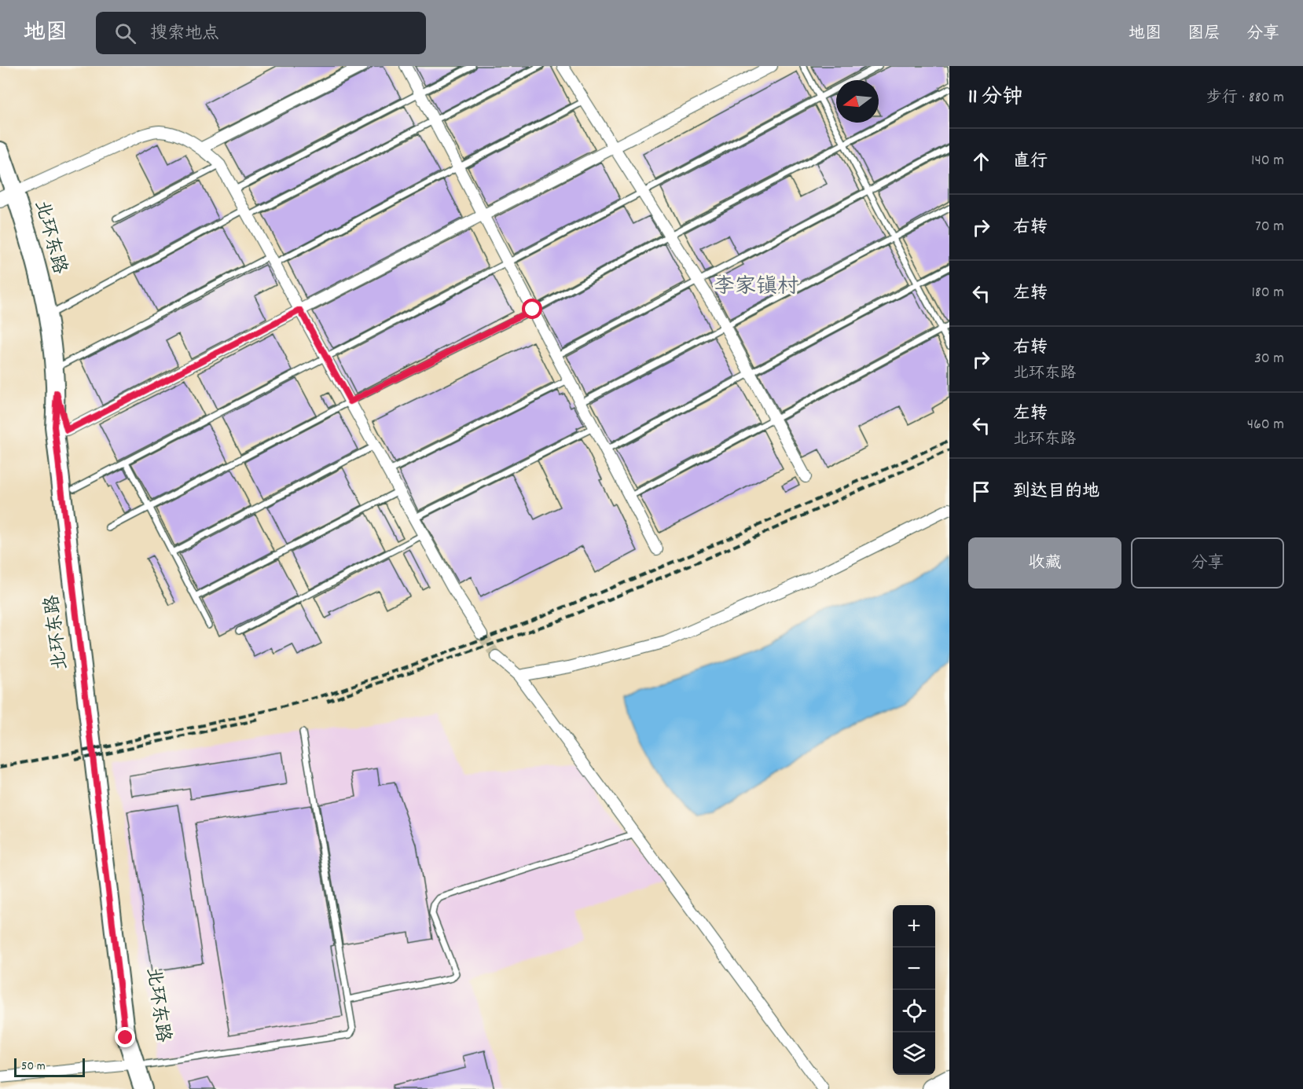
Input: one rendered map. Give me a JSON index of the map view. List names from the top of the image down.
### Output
{
  "streets": {
    "main road": ["北环东路"]
  },
  "districts": ["李家镇村"],
  "scale_bar": "50 m",
  "north": "left",
  "page": {
    "header": "地图",
    "search": "搜索地点",
    "nav": ["地图", "图层", "分享"],
    "heading": ["11 分钟", "步行 · 880 m"],
    "list": [
      ["直行", "140 m"],
      ["右转", "70 m"],
      ["左转", "180 m"],
      ["右转", "北环东路", "30 m"],
      ["左转", "北环东路", "460 m"],
      "到达目的地"
    ],
    "buttons": ["收藏", "分享"],
    "map_buttons": ["+", "−"],
    "scale": "50 m"
  }
}
